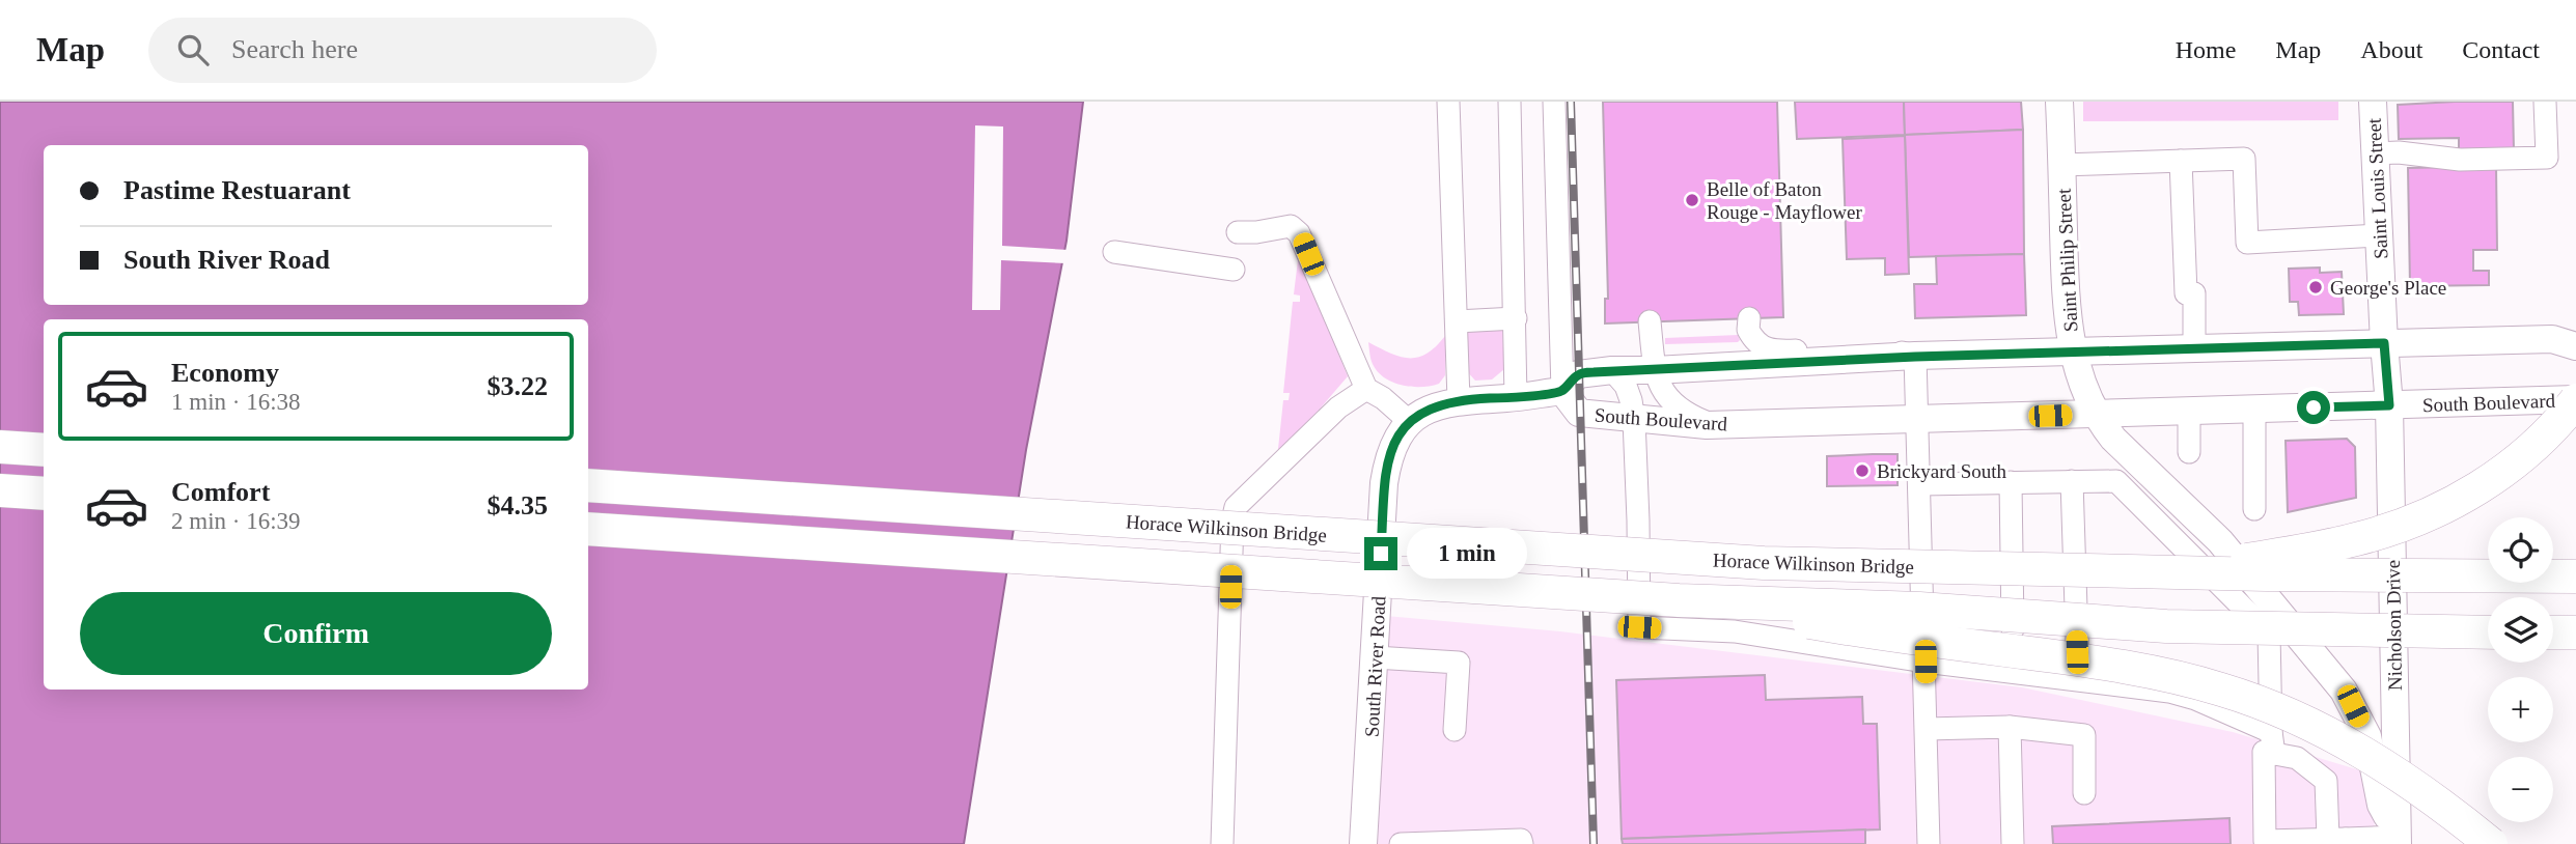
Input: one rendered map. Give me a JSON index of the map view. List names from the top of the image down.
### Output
{
  "streets": {
    "highway": ["Horace Wilkinson Bridge"],
    "main road": [
      "Saint Louis Street",
      "Saint Philip Street",
      "South Boulevard",
      "Nicholson Drive",
      "South River Road"
    ]
  },
  "crossings": [
    ["Saint Louis Street", "South Boulevard"],
    ["Saint Louis Street", "Nicholson Drive"],
    ["Saint Philip Street", "South Boulevard"],
    ["Saint Philip Street", "Nicholson Drive"],
    ["South Boulevard", "Nicholson Drive"],
    ["South Boulevard", "South River Road"]
  ],
  "places": ["Belle of Baton Rouge - Mayflower", "George's Place", "Brickyard South"],
  "page": {
    "header": "Map",
    "search": "Search here",
    "nav": [
      "Home",
      "Map",
      "About",
      "Contact"
    ],
    "banner": ["Pastime Restuarant", "South River Road"],
    "list": [
      {
        "name": "Economy",
        "note": "1 min · 16:38",
        "value": "$3.22"
      },
      {
        "name": "Comfort",
        "note": "2 min · 16:39",
        "value": "$4.35"
      }
    ],
    "map_buttons": ["+", "−"],
    "bubble": "1 min",
    "buttons": "Confirm"
  }
}
